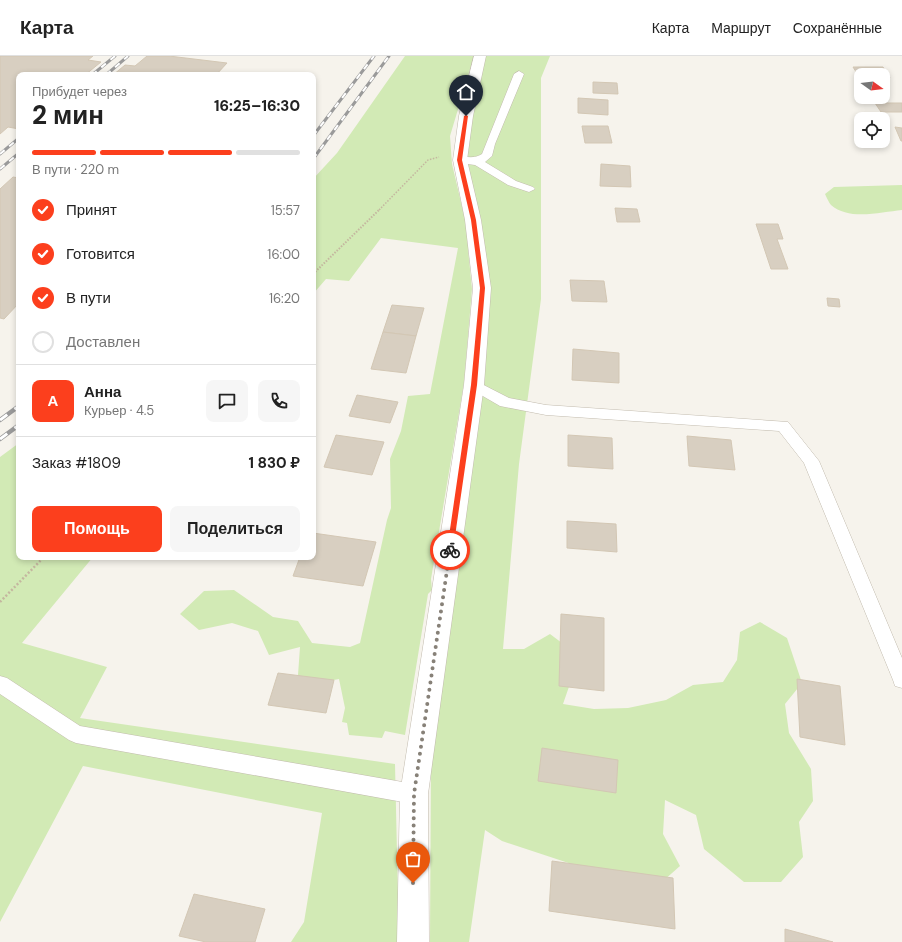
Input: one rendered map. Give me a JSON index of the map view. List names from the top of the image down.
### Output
{
  "north": "right",
  "page": {
    "header": "Карта",
    "nav": ["Карта", "Маршрут", "Сохранённые"],
    "heading": ["2 мин", "Прибудет через", "16:25–16:30"],
    "panel": [
      "Анна",
      "Курьер · 4.5",
      "Заказ #1809",
      "1 830 ₽"
    ],
    "bar": "В пути · 220 m",
    "list": [
      ["Принят", "15:57"],
      ["Готовится", "16:00"],
      ["В пути", "16:20"],
      "Доставлен"
    ],
    "round": "А",
    "buttons": ["Помощь", "Поделиться"]
  }
}
